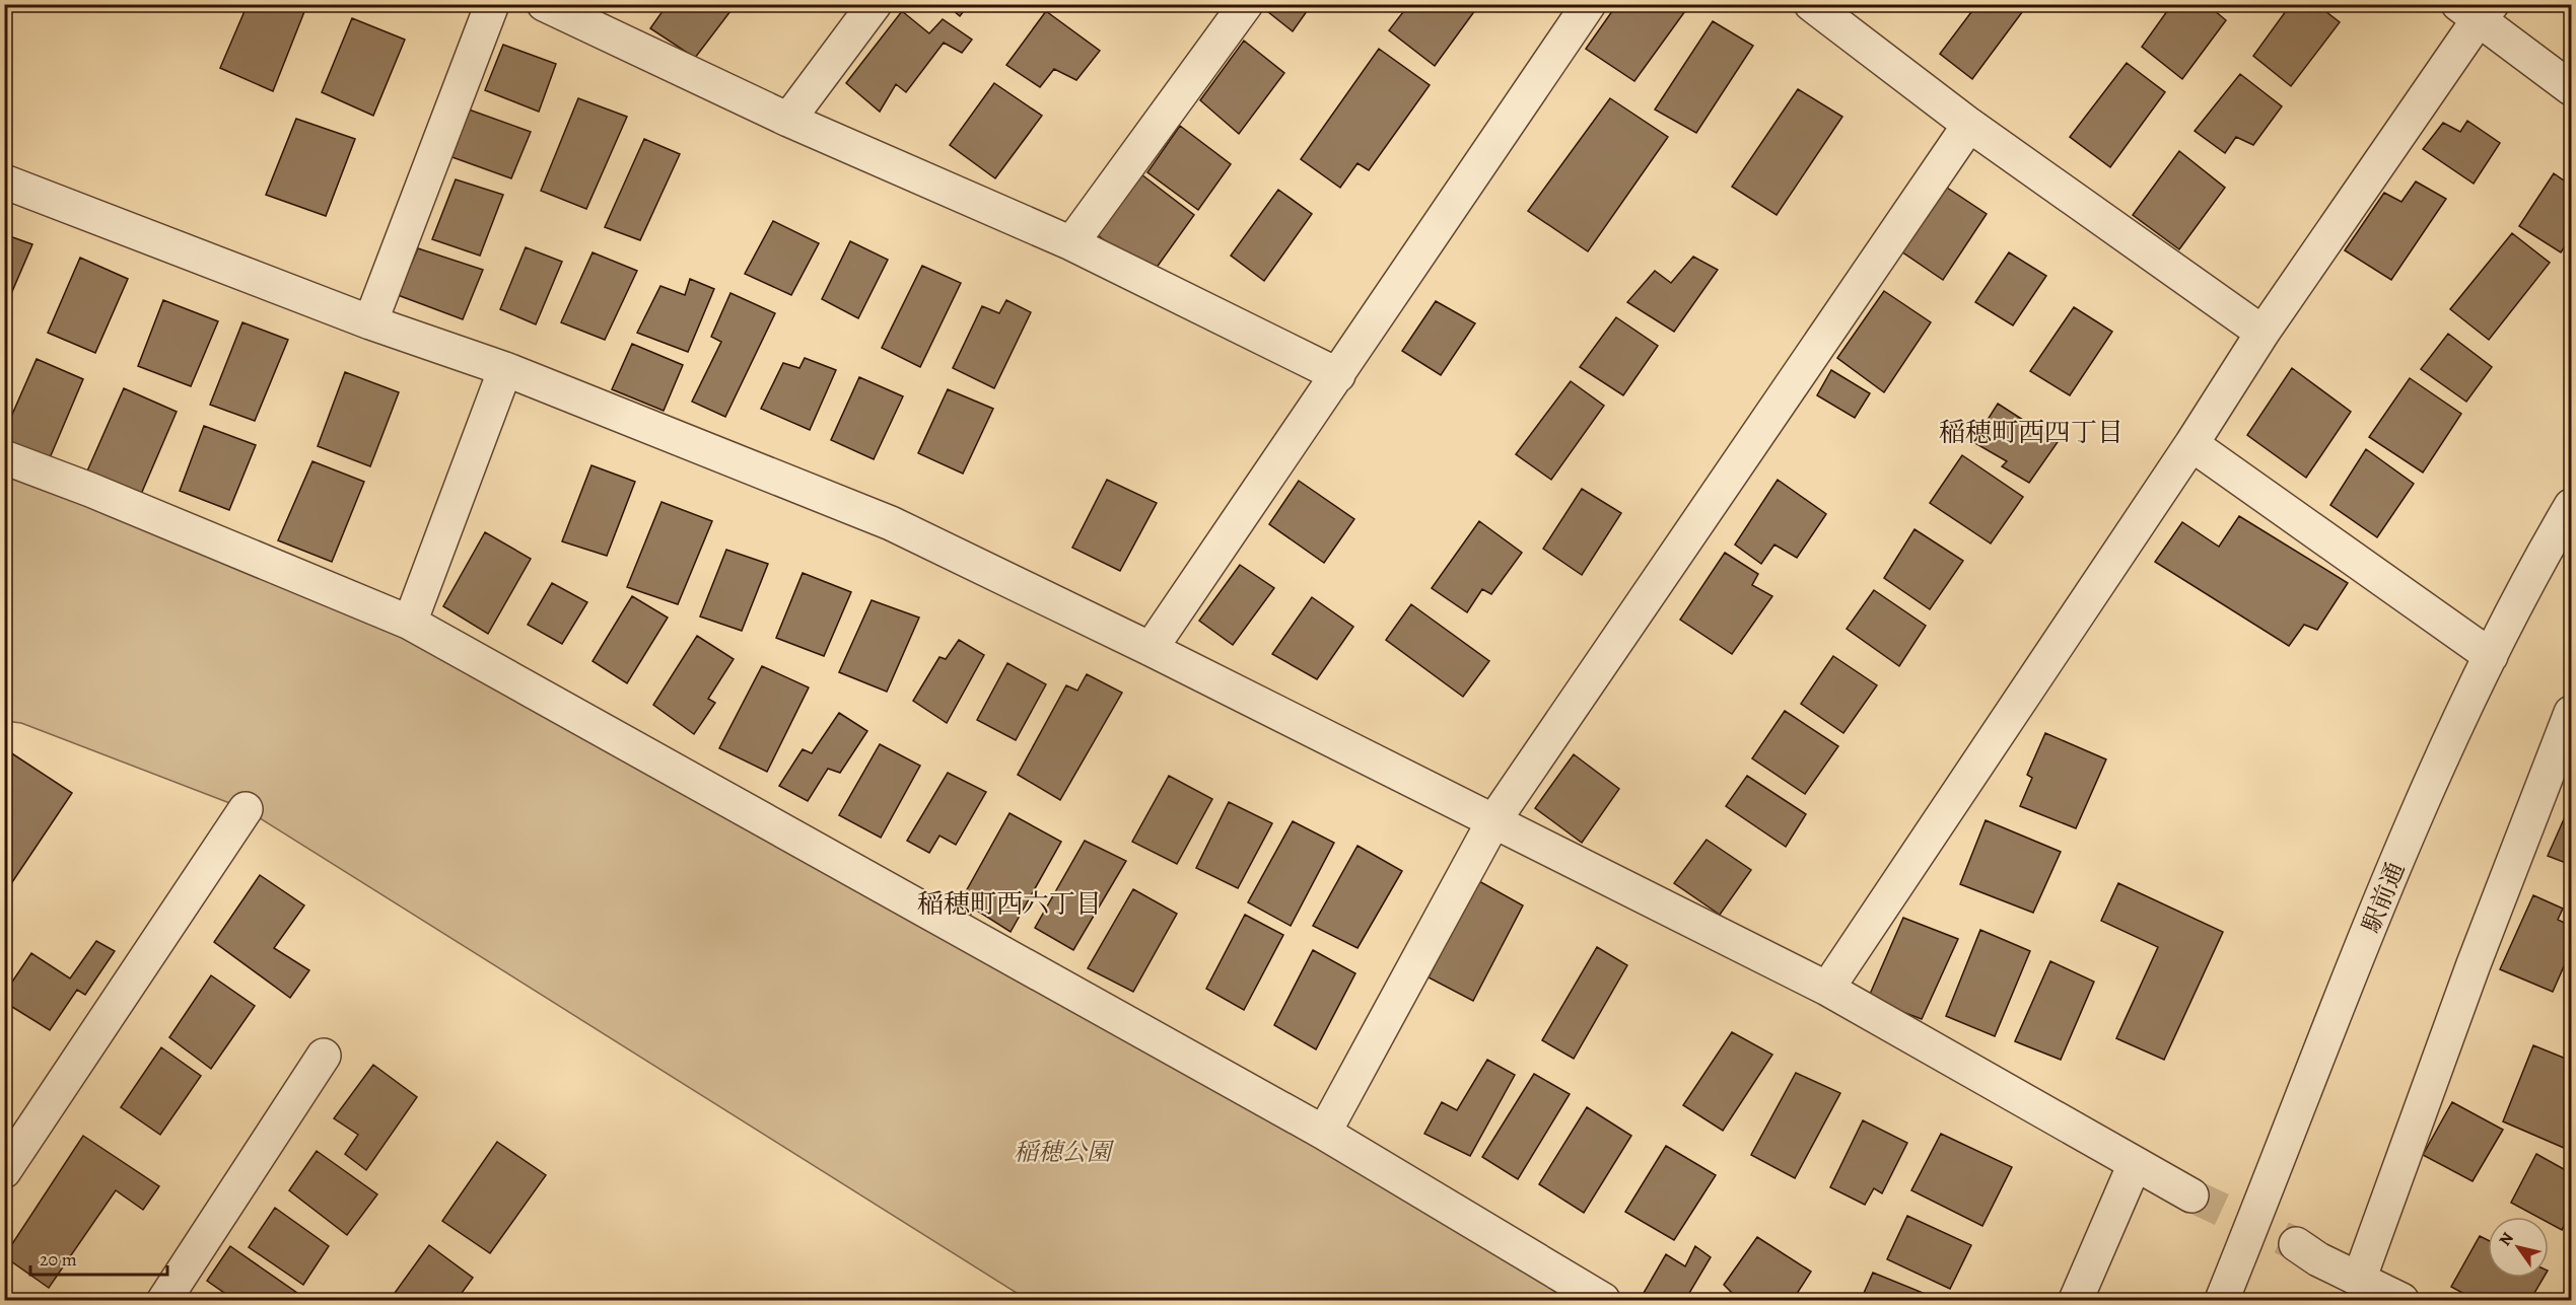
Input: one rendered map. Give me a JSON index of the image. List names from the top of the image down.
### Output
{
  "streets": {
    "street": ["駅前通"]
  },
  "districts": ["稲穂町西四丁目", "稲穂町西六丁目"],
  "parks": ["稲穂公園"],
  "scale_bar": "20 m",
  "north": "top left"
}
